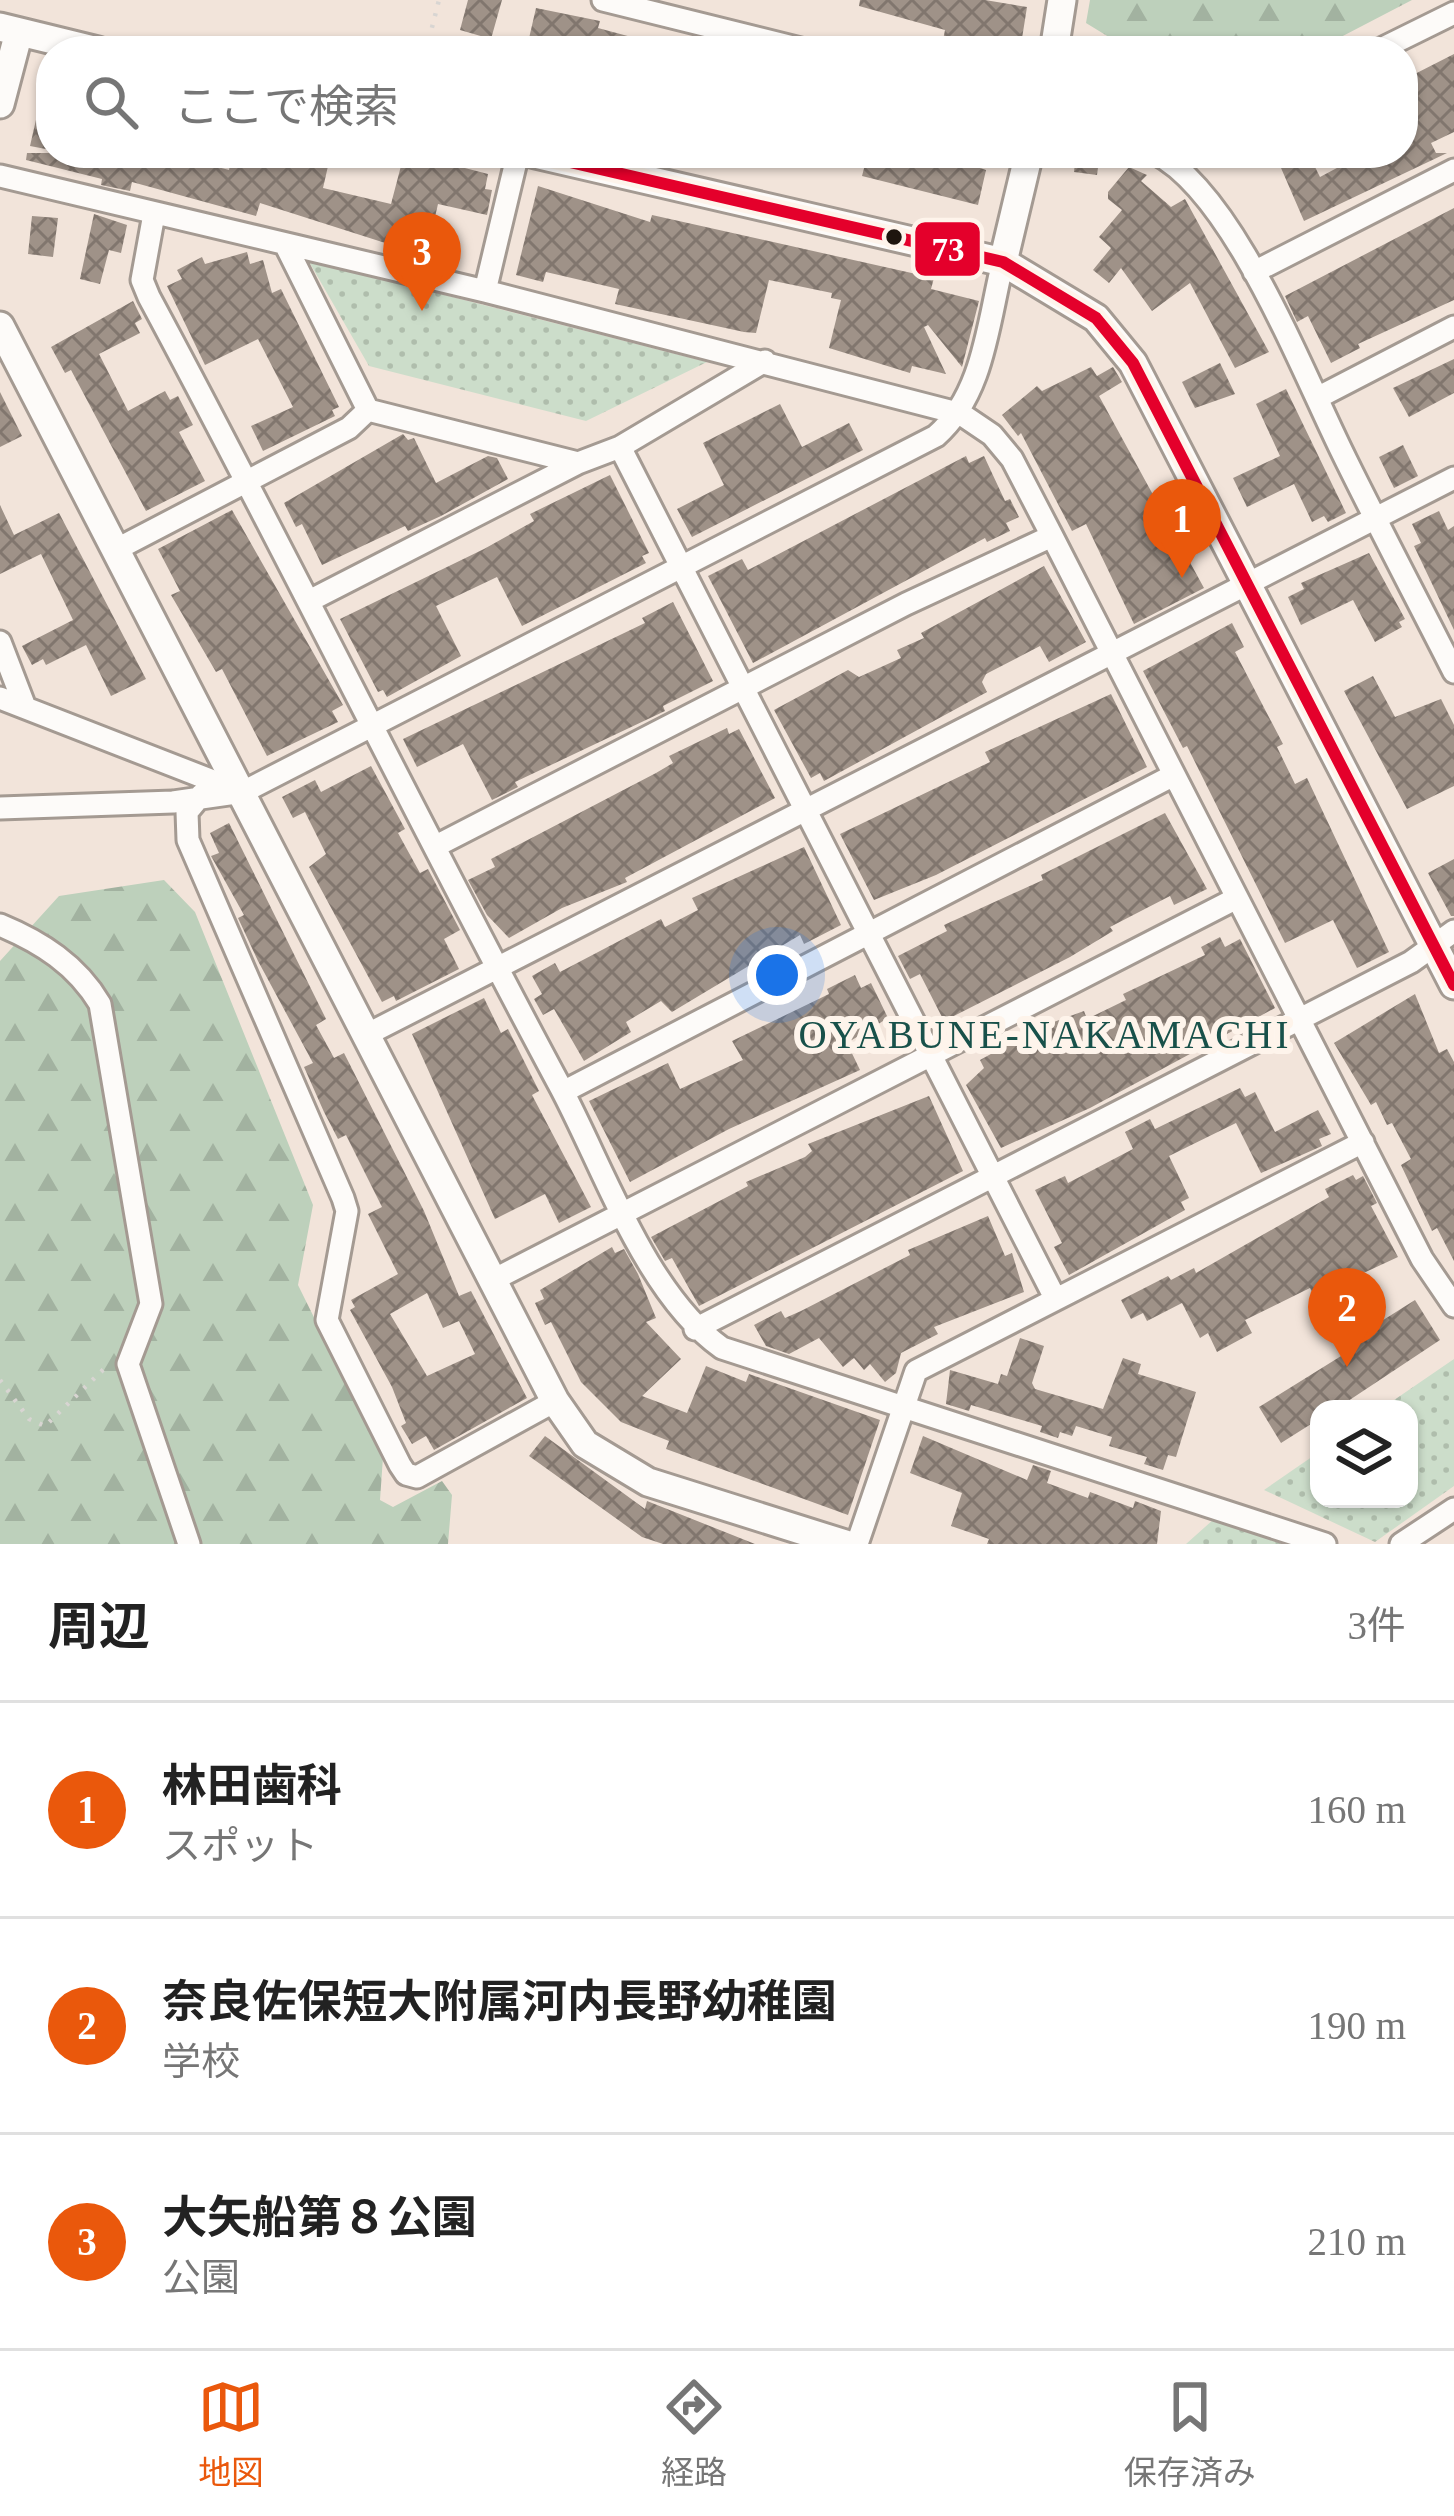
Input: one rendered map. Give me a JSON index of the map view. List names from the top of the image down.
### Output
{
  "districts": ["OYABUNE-NAKAMACHI"],
  "lines": ["transit line 73"],
  "page": {
    "search": "ここで検索",
    "pins": ["3", "1", "2"],
    "heading": ["周辺", "3件"],
    "list": [
      {
        "mark": "1",
        "name": "林田歯科",
        "note": "スポット",
        "value": "160 m"
      },
      {
        "mark": "2",
        "name": "奈良佐保短大附属河内長野幼稚園",
        "note": "学校",
        "value": "190 m"
      },
      {
        "mark": "3",
        "name": "大矢船第８公園",
        "note": "公園",
        "value": "210 m"
      }
    ],
    "nav": ["地図", "経路", "保存済み"]
  }
}
